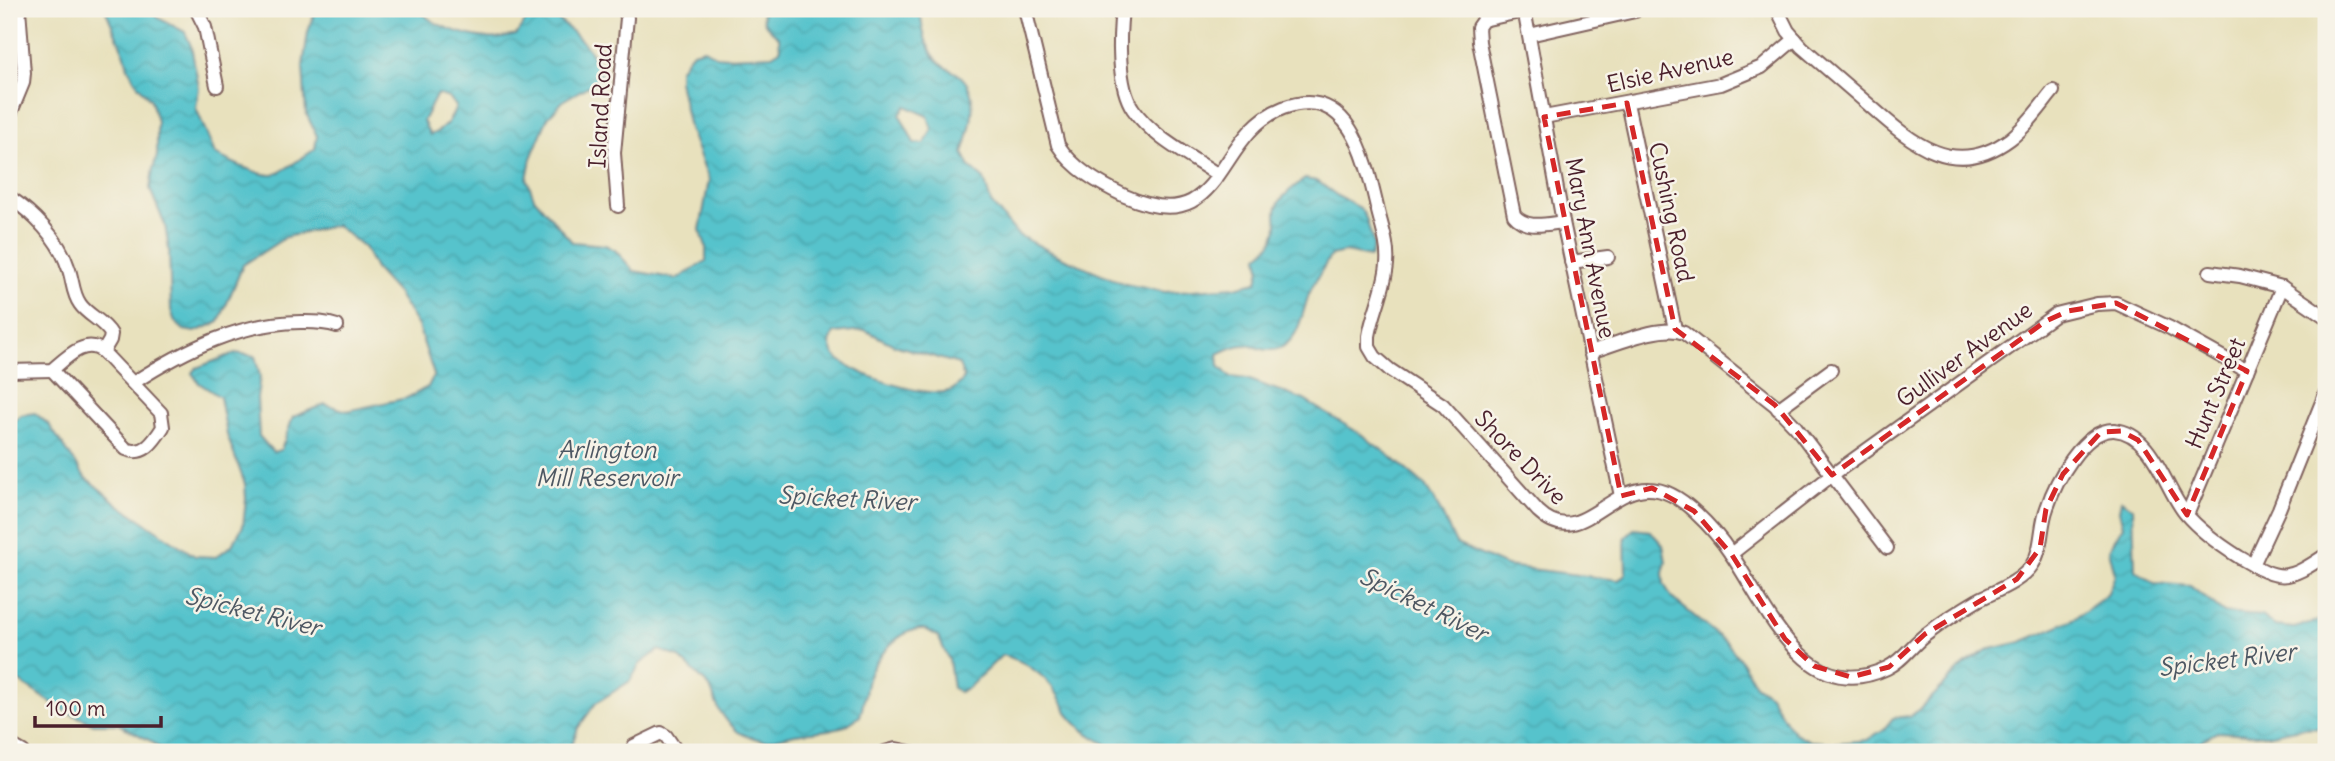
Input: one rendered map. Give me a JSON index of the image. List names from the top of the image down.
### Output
{
  "streets": {
    "street": [
      "Elsie Avenue",
      "Island Road",
      "Cushing Road",
      "Mary Ann Avenue",
      "Gulliver Avenue",
      "Hunt Street",
      "Shore Drive"
    ]
  },
  "crossings": [
    ["Elsie Avenue", "Cushing Road"],
    ["Elsie Avenue", "Mary Ann Avenue"],
    ["Mary Ann Avenue", "Shore Drive"],
    ["Gulliver Avenue", "Hunt Street"],
    ["Gulliver Avenue", "Shore Drive"],
    ["Hunt Street", "Shore Drive"]
  ],
  "water": ["Arlington Mill Reservoir", "Spicket River"],
  "scale_bar": "100 m"
}
